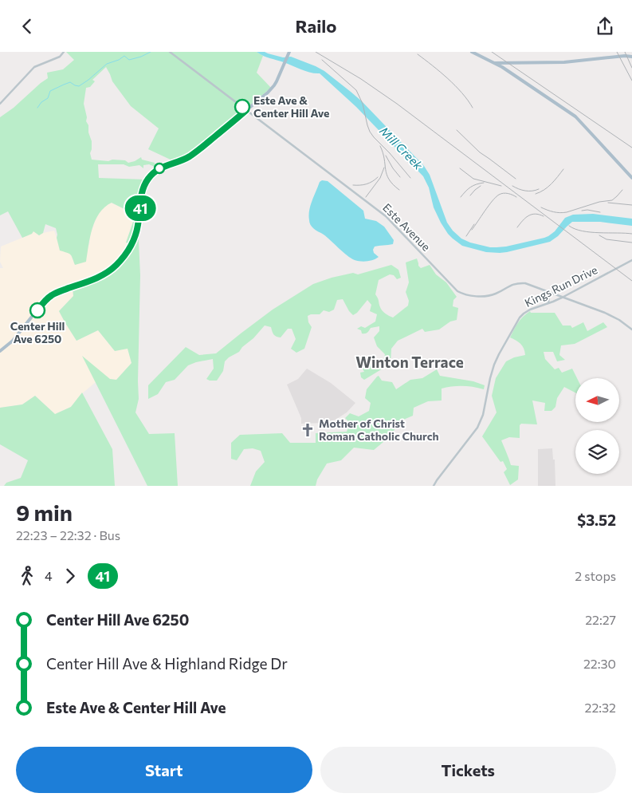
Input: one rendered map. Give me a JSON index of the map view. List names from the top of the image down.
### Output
{
  "streets": {
    "street": ["Este Avenue", "Kings Run Drive"]
  },
  "crossings": [
    ["Este Avenue", "Kings Run Drive"]
  ],
  "districts": ["Winton Terrace"],
  "water": ["Mill Creek"],
  "places": {
    "other": ["Este Ave & Center Hill Ave", "Center Hill Ave 6250"],
    "church": ["Mother of Christ Roman Catholic Church"]
  },
  "lines": ["bus line 41"],
  "north": "left",
  "page": {
    "header": "Railo",
    "on_map": "41",
    "heading": ["9 min", "22:23 – 22:32 · Bus", "$3.52"],
    "legs": ["4", "41", "2 stops"],
    "list": [
      {
        "name": "Center Hill Ave 6250",
        "value": "22:27"
      },
      {
        "name": "Center Hill Ave & Highland Ridge Dr",
        "value": "22:30"
      },
      {
        "name": "Este Ave & Center Hill Ave",
        "value": "22:32"
      }
    ],
    "buttons": ["Start", "Tickets"]
  }
}
